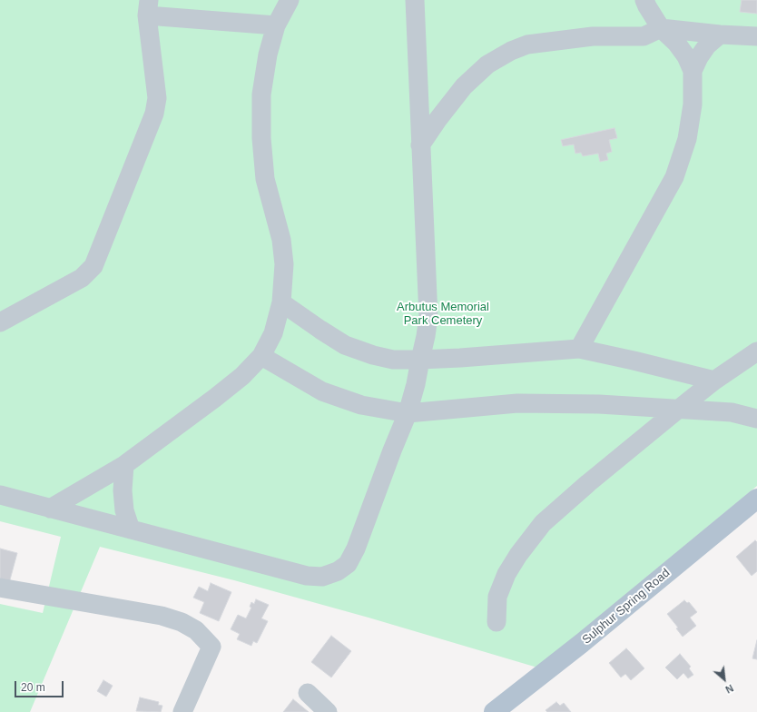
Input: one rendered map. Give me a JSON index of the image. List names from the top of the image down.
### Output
{
  "streets": {
    "main road": ["Sulphur Spring Road"]
  },
  "parks": ["Arbutus Memorial Park Cemetery"],
  "scale_bar": "20 m",
  "north": "bottom right"
}
